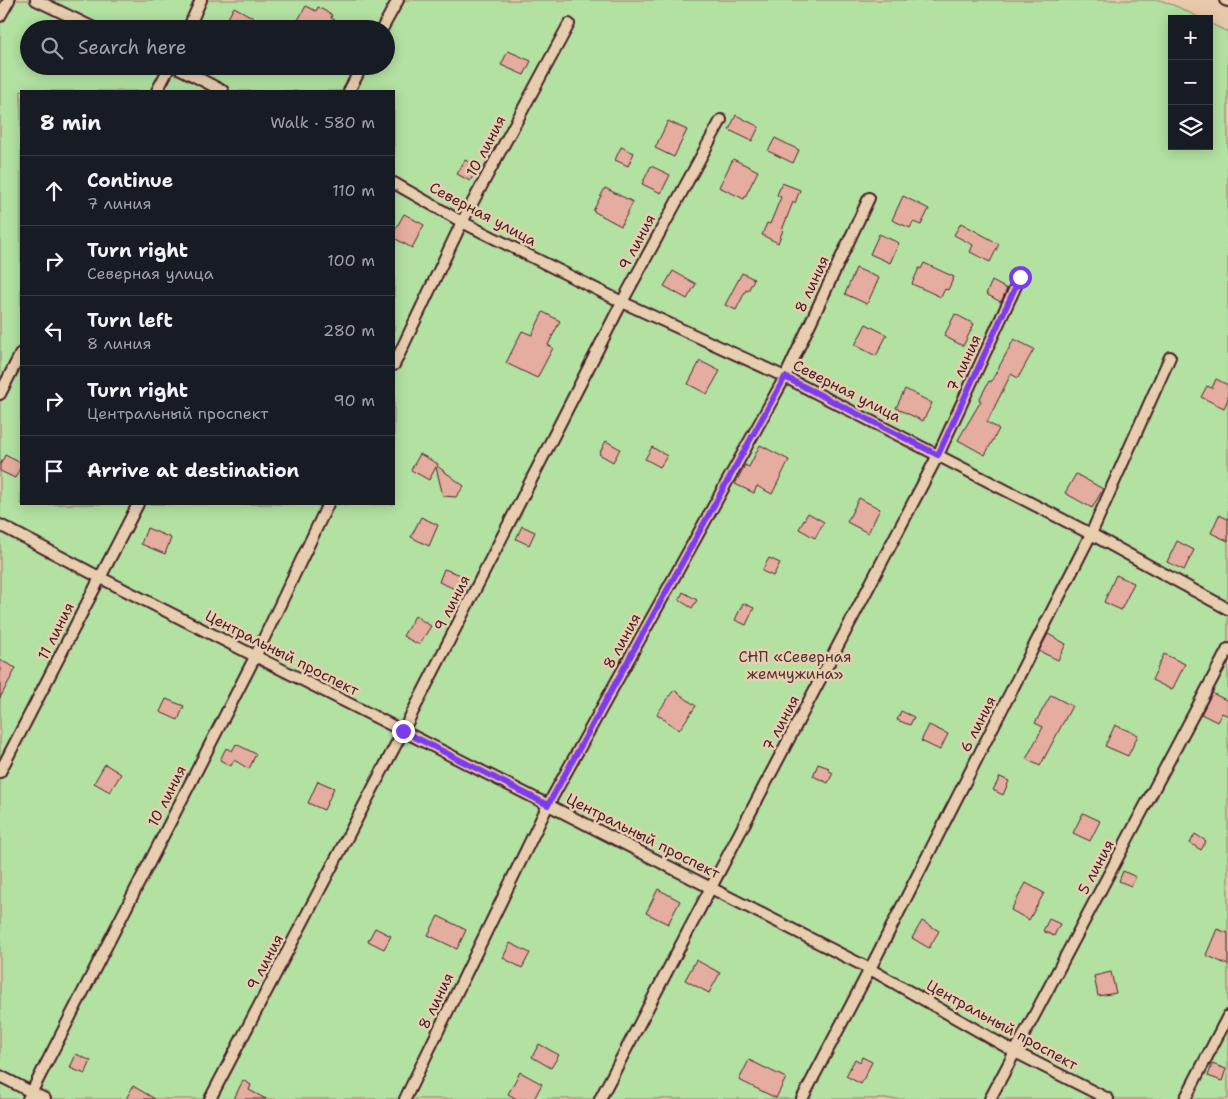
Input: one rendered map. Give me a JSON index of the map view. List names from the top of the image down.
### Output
{
  "streets": {
    "street": [
      "10 линия",
      "Северная улица",
      "9 линия",
      "8 линия",
      "7 линия",
      "11 линия",
      "Центральный проспект",
      "6 линия",
      "5 линия"
    ]
  },
  "crossings": [
    ["10 линия", "Северная улица"],
    ["10 линия", "Центральный проспект"],
    ["Северная улица", "9 линия"],
    ["Северная улица", "8 линия"],
    ["Северная улица", "7 линия"],
    ["Северная улица", "6 линия"],
    ["9 линия", "Центральный проспект"],
    ["8 линия", "Центральный проспект"],
    ["7 линия", "Центральный проспект"],
    ["11 линия", "Центральный проспект"],
    ["Центральный проспект", "6 линия"],
    ["Центральный проспект", "5 линия"]
  ],
  "parks": ["СНП «Северная жемчужина»"],
  "page": {
    "map_buttons": ["+", "−"],
    "search": "Search here",
    "heading": ["8 min", "Walk · 580 m"],
    "list": [
      ["Continue", "7 линия", "110 m"],
      ["Turn right", "Северная улица", "100 m"],
      ["Turn left", "8 линия", "280 m"],
      ["Turn right", "Центральный проспект", "90 m"],
      "Arrive at destination"
    ]
  }
}
